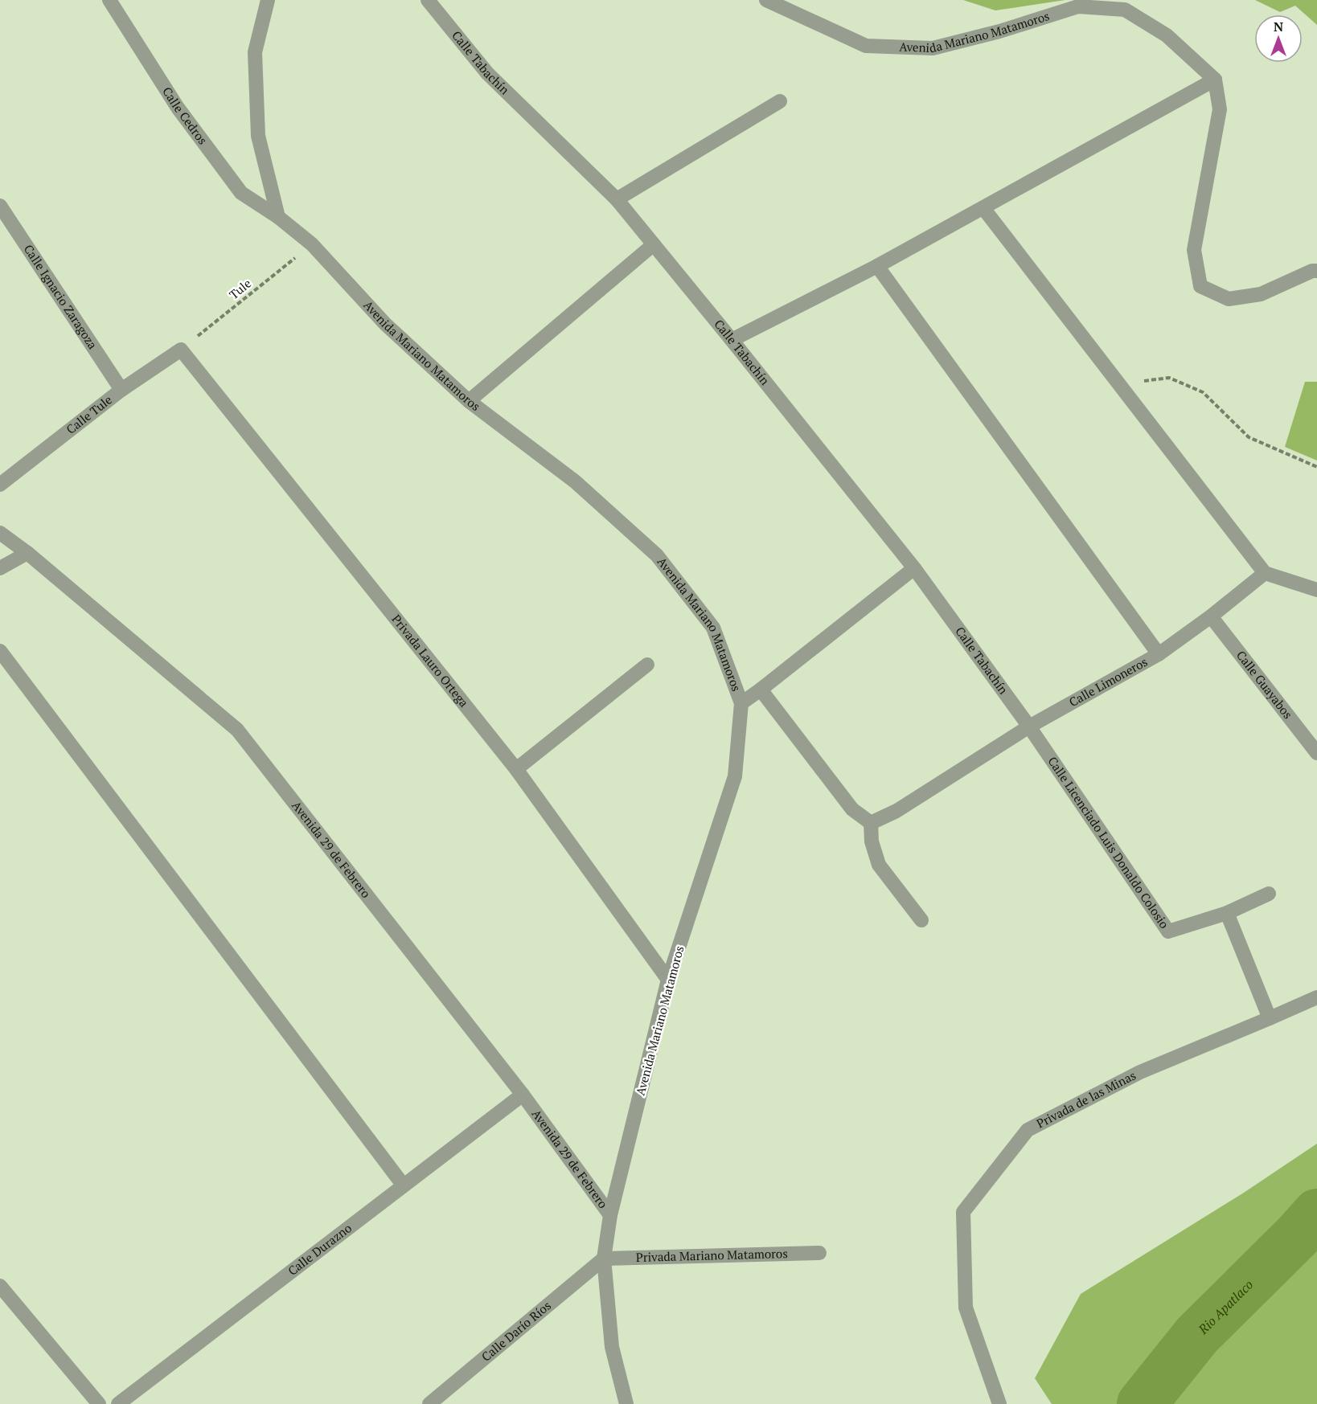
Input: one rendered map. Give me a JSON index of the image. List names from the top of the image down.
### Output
{
  "streets": {
    "street": [
      "Avenida Mariano Matamoros",
      "Calle Tabachín",
      "Calle Cedros",
      "Calle Ignacio Zaragoza",
      "Calle Tule",
      "Privada Lauro Ortega",
      "Calle Limoneros",
      "Calle Guayabos",
      "Calle Licenciado Luis Donaldo Colosio",
      "Avenida 29 de Febrero",
      "Privada de las Minas",
      "Calle Durazno",
      "Privada Mariano Matamoros",
      "Calle Darío Ríos"
    ],
    "path": ["Tule"]
  },
  "crossings": [
    ["Avenida Mariano Matamoros", "Calle Cedros"],
    ["Avenida Mariano Matamoros", "Tule"],
    ["Avenida Mariano Matamoros", "Privada Lauro Ortega"],
    ["Avenida Mariano Matamoros", "Avenida 29 de Febrero"],
    ["Avenida Mariano Matamoros", "Privada Mariano Matamoros"],
    ["Avenida Mariano Matamoros", "Calle Darío Ríos"],
    ["Calle Tabachín", "Calle Limoneros"],
    ["Calle Tabachín", "Calle Licenciado Luis Donaldo Colosio"],
    ["Tule", "Calle Tule"],
    ["Tule", "Privada Lauro Ortega"],
    ["Calle Ignacio Zaragoza", "Calle Tule"],
    ["Calle Tule", "Privada Lauro Ortega"],
    ["Calle Limoneros", "Calle Guayabos"],
    ["Calle Limoneros", "Calle Licenciado Luis Donaldo Colosio"],
    ["Avenida 29 de Febrero", "Calle Durazno"],
    ["Privada Mariano Matamoros", "Calle Darío Ríos"]
  ],
  "water": ["Rio Apatlaco"],
  "north": "top"
}
